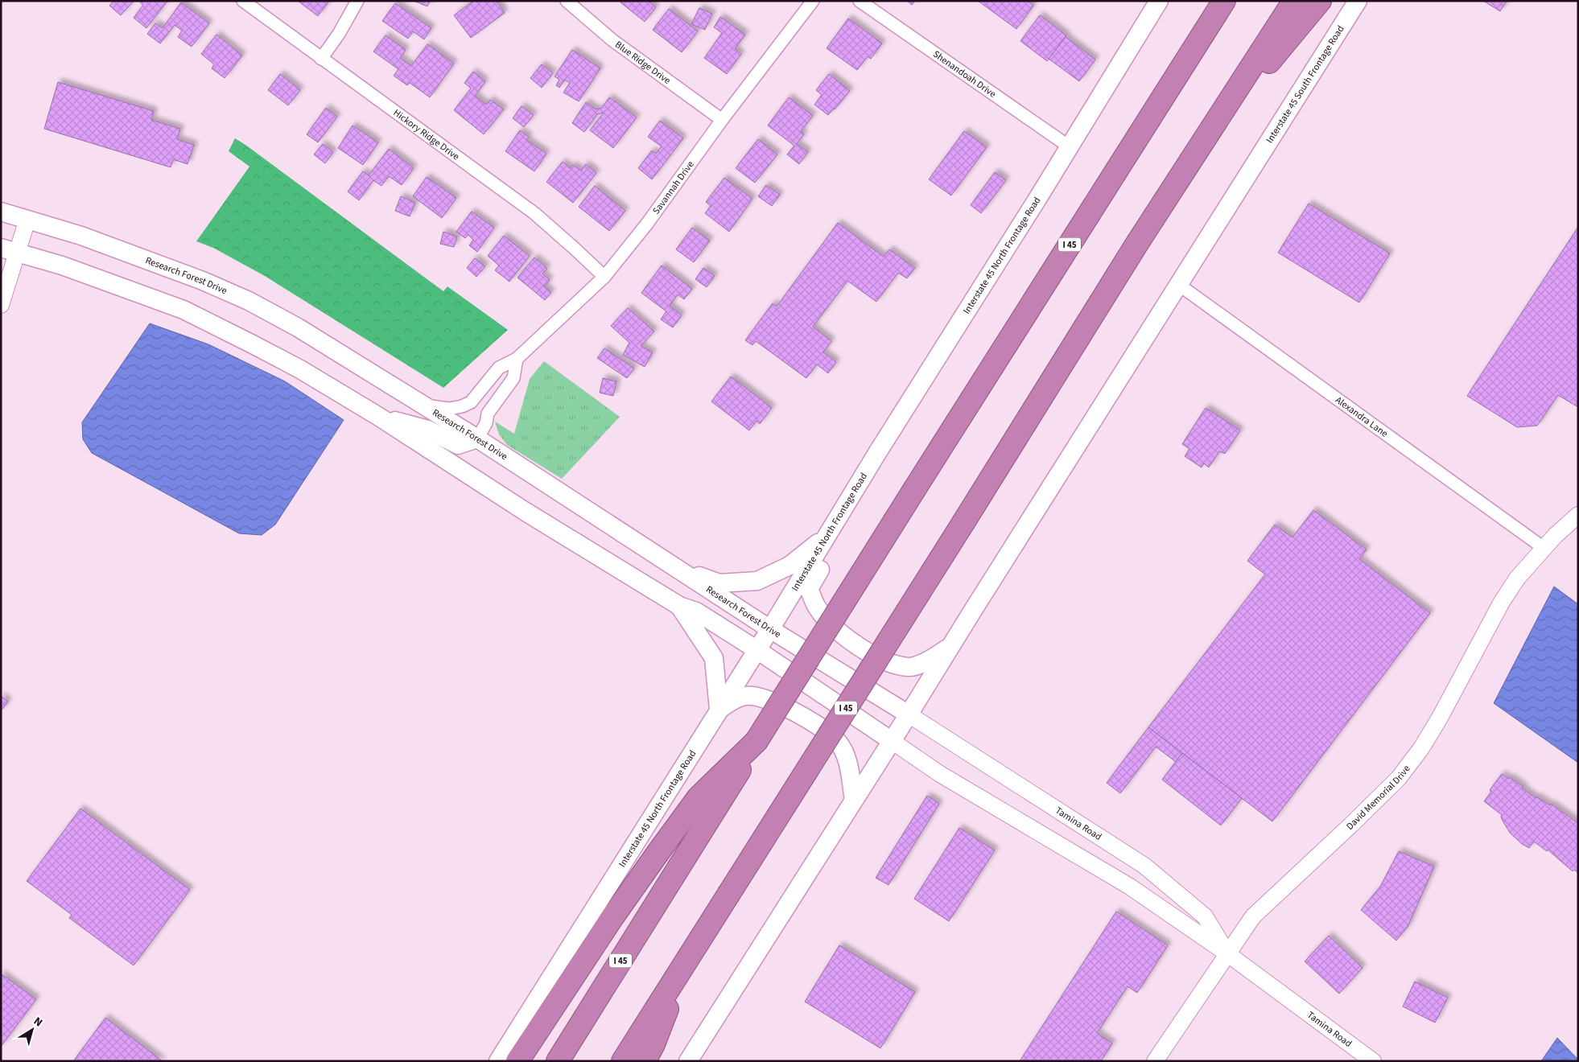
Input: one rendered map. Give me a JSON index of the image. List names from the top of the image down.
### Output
{
  "streets": {
    "highway": ["I 45"],
    "main road": ["Interstate 45 South Frontage Road", "Interstate 45 North Frontage Road", "Research Forest Drive"],
    "street": [
      "Blue Ridge Drive",
      "Shenandoah Drive",
      "Hickory Ridge Drive",
      "Savannah Drive",
      "Alexandra Lane",
      "David Memorial Drive",
      "Tamina Road"
    ]
  },
  "crossings": [
    ["Blue Ridge Drive", "Savannah Drive"],
    ["Shenandoah Drive", "Interstate 45 North Frontage Road"],
    ["Interstate 45 South Frontage Road", "Alexandra Lane"],
    ["Hickory Ridge Drive", "Savannah Drive"],
    ["Savannah Drive", "Research Forest Drive"],
    ["Interstate 45 North Frontage Road", "Research Forest Drive"],
    ["Research Forest Drive", "Tamina Road"],
    ["Alexandra Lane", "David Memorial Drive"],
    ["David Memorial Drive", "Tamina Road"]
  ],
  "north": "top right"
}
